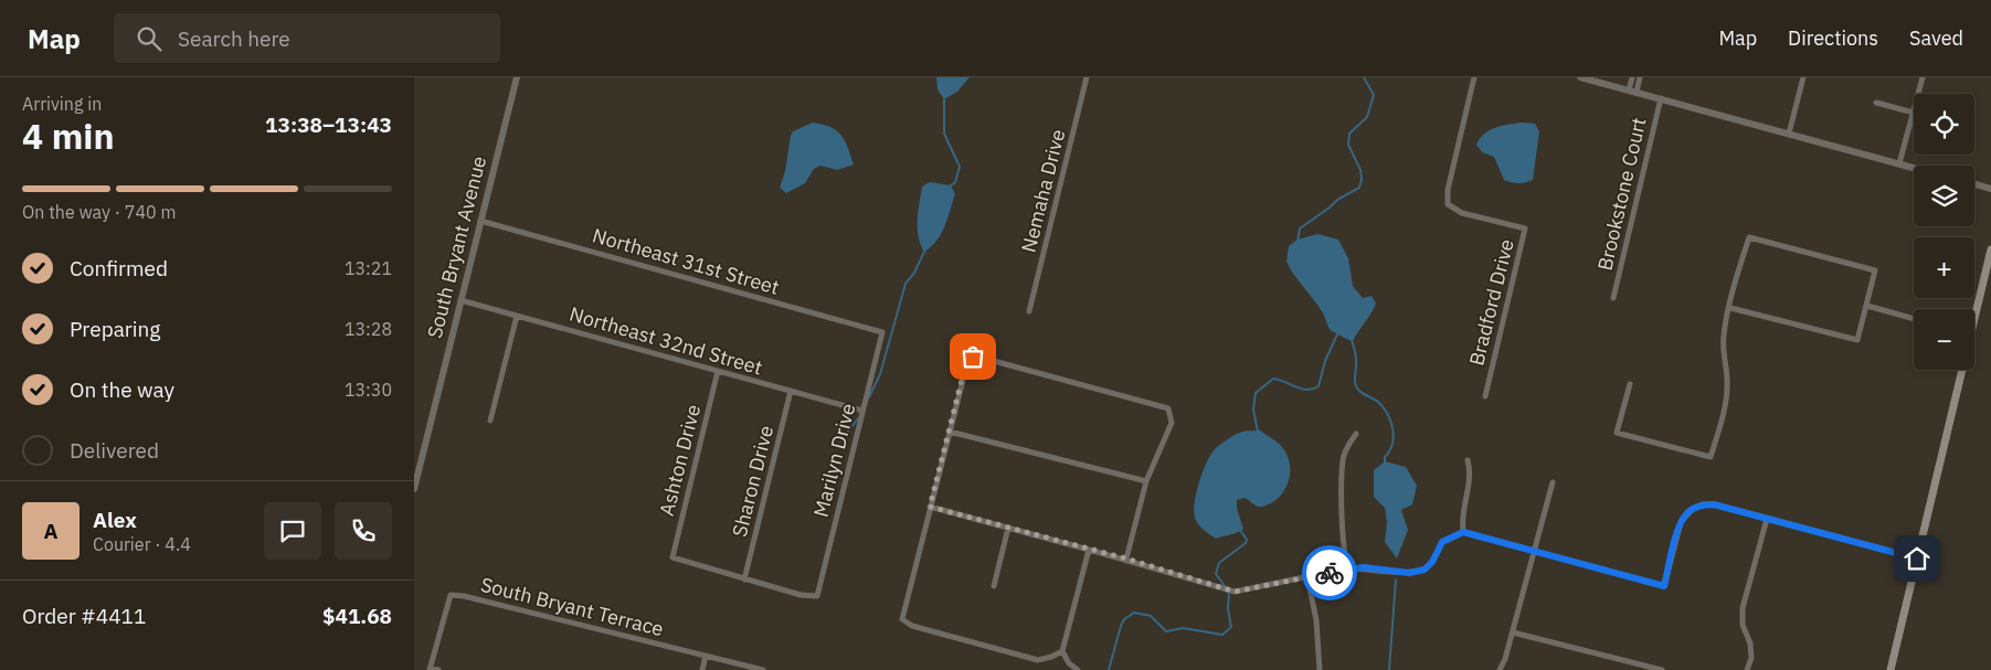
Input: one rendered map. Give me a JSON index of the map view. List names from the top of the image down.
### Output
{
  "streets": {
    "street": [
      "Nemaha Drive",
      "Brookstone Court",
      "South Bryant Avenue",
      "Northeast 31st Street",
      "Bradford Drive",
      "Northeast 32nd Street",
      "Ashton Drive",
      "Marilyn Drive",
      "Sharon Drive",
      "South Bryant Terrace"
    ]
  },
  "crossings": [
    ["South Bryant Avenue", "Northeast 31st Street"],
    ["South Bryant Avenue", "Northeast 32nd Street"],
    ["Northeast 31st Street", "Marilyn Drive"],
    ["Northeast 32nd Street", "Ashton Drive"],
    ["Northeast 32nd Street", "Marilyn Drive"],
    ["Northeast 32nd Street", "Sharon Drive"],
    ["Ashton Drive", "Marilyn Drive"],
    ["Ashton Drive", "Sharon Drive"],
    ["Marilyn Drive", "Sharon Drive"]
  ],
  "page": {
    "header": "Map",
    "search": "Search here",
    "nav": ["Map", "Directions", "Saved"],
    "heading": ["4 min", "Arriving in", "13:38–13:43"],
    "panel": [
      "Alex",
      "Courier · 4.4",
      "Order #4411",
      "$41.68"
    ],
    "map_buttons": ["+", "−"],
    "bar": "On the way · 740 m",
    "list": [
      ["Confirmed", "13:21"],
      ["Preparing", "13:28"],
      ["On the way", "13:30"],
      "Delivered"
    ],
    "round": "A"
  }
}
